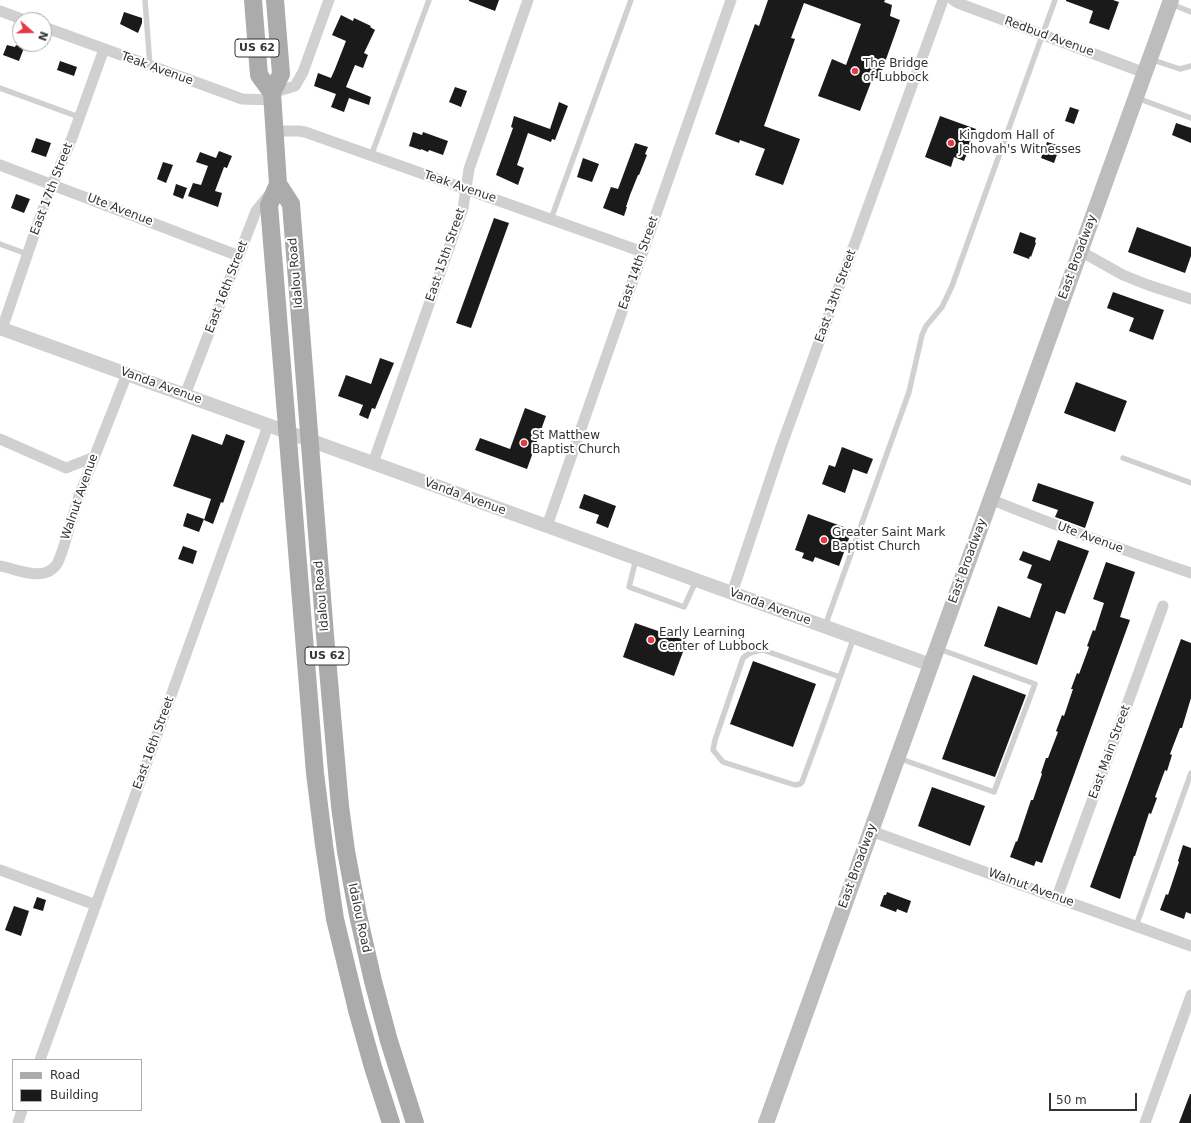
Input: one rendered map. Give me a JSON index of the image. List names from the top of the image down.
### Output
{
  "streets": {
    "main road": ["US 62", "East Broadway", "Idalou Road"],
    "street": [
      "Redbud Avenue",
      "Teak Avenue",
      "East 17th Street",
      "Ute Avenue",
      "East 15th Street",
      "East 14th Street",
      "East 16th Street",
      "East 13th Street",
      "Vanda Avenue",
      "Walnut Avenue",
      "East Main Street"
    ]
  },
  "crossings": [
    ["Redbud Avenue", "East Broadway"],
    ["US 62", "Teak Avenue"],
    ["US 62", "Idalou Road"],
    ["Teak Avenue", "East 17th Street"],
    ["Teak Avenue", "East 15th Street"],
    ["Teak Avenue", "East 14th Street"],
    ["Teak Avenue", "Idalou Road"],
    ["East 17th Street", "Ute Avenue"],
    ["East 17th Street", "Vanda Avenue"],
    ["Ute Avenue", "East Broadway"],
    ["Ute Avenue", "East 16th Street"],
    ["East 15th Street", "Vanda Avenue"],
    ["East Broadway", "Vanda Avenue"],
    ["East Broadway", "Walnut Avenue"],
    ["East 14th Street", "Vanda Avenue"],
    ["Idalou Road", "East 16th Street"],
    ["Idalou Road", "Vanda Avenue"],
    ["East 16th Street", "Vanda Avenue"],
    ["East 13th Street", "Vanda Avenue"],
    ["Vanda Avenue", "Walnut Avenue"],
    ["Walnut Avenue", "East Main Street"]
  ],
  "places": [
    "The Bridge of Lubbock",
    "Kingdom Hall of Jehovah's Witnesses",
    "St Matthew Baptist Church",
    "Greater Saint Mark Baptist Church",
    "Early Learning Center of Lubbock"
  ],
  "legend": ["Road", "Building"],
  "scale_bar": "50 m",
  "north": "right"
}
